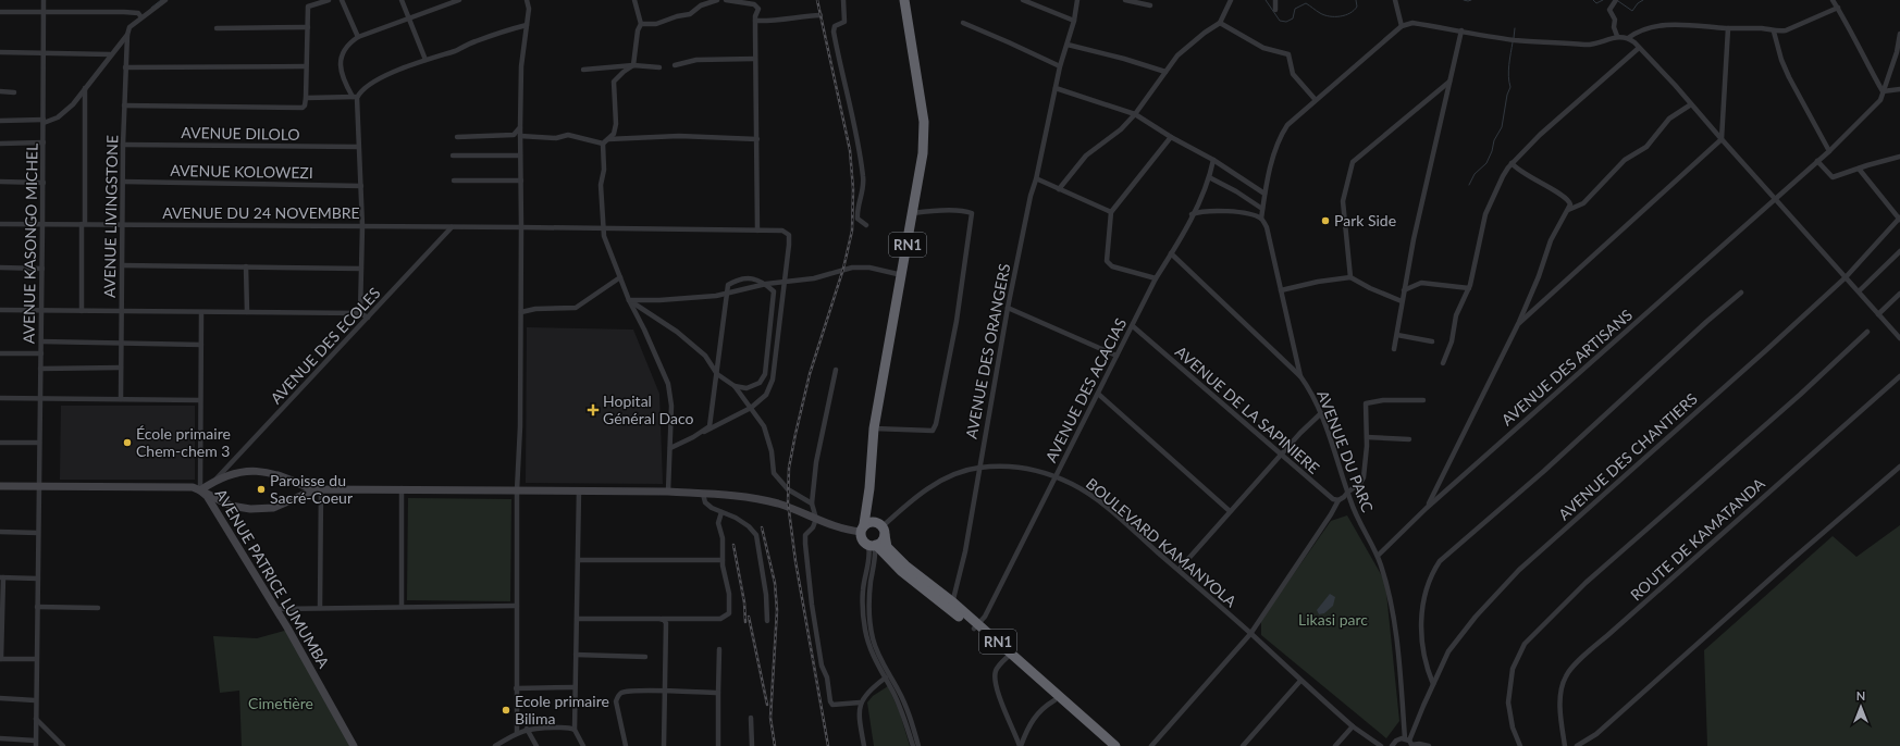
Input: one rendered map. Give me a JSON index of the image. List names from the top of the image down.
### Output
{
  "streets": {
    "highway": ["RN1"],
    "street": [
      "AVENUE DILOLO",
      "AVENUE KOLOWEZI",
      "AVENUE DU 24 NOVEMBRE",
      "AVENUE LIVINGSTONE",
      "AVENUE KASONGO MICHEL",
      "AVENUE DES ECOLES",
      "AVENUE DES ORANGERS",
      "AVENUE DES ARTISANS",
      "AVENUE DES ACACIAS",
      "AVENUE DE LA SAPINIERE",
      "AVENUE DU PARC",
      "AVENUE DES CHANTIERS",
      "ROUTE DE KAMATANDA",
      "BOULEVARD KAMANYOLA",
      "AVENUE PATRICE LUMUMBA"
    ]
  },
  "crossings": [
    ["AVENUE DILOLO", "AVENUE LIVINGSTONE"],
    ["AVENUE KOLOWEZI", "AVENUE LIVINGSTONE"],
    ["AVENUE DU 24 NOVEMBRE", "AVENUE LIVINGSTONE"],
    ["AVENUE DU 24 NOVEMBRE", "AVENUE KASONGO MICHEL"],
    ["AVENUE DU 24 NOVEMBRE", "AVENUE DES ECOLES"],
    ["AVENUE KASONGO MICHEL", "AVENUE PATRICE LUMUMBA"],
    ["RN1", "AVENUE DES ORANGERS"],
    ["RN1", "AVENUE DES ACACIAS"],
    ["RN1", "BOULEVARD KAMANYOLA"],
    ["AVENUE DES ORANGERS", "BOULEVARD KAMANYOLA"],
    ["AVENUE DES ARTISANS", "AVENUE DU PARC"],
    ["AVENUE DES ACACIAS", "AVENUE DE LA SAPINIERE"],
    ["AVENUE DES ACACIAS", "BOULEVARD KAMANYOLA"],
    ["AVENUE DU PARC", "AVENUE DES CHANTIERS"]
  ],
  "parks": ["Likasi parc", "Cimetière"],
  "places": {
    "other": [
      "Park Side",
      "École primaire Chem-chem 3",
      "Paroisse du Sacré-Coeur",
      "Ecole primaire Bilima"
    ],
    "health": ["Hopital Général Daco"]
  },
  "north": "top"
}
